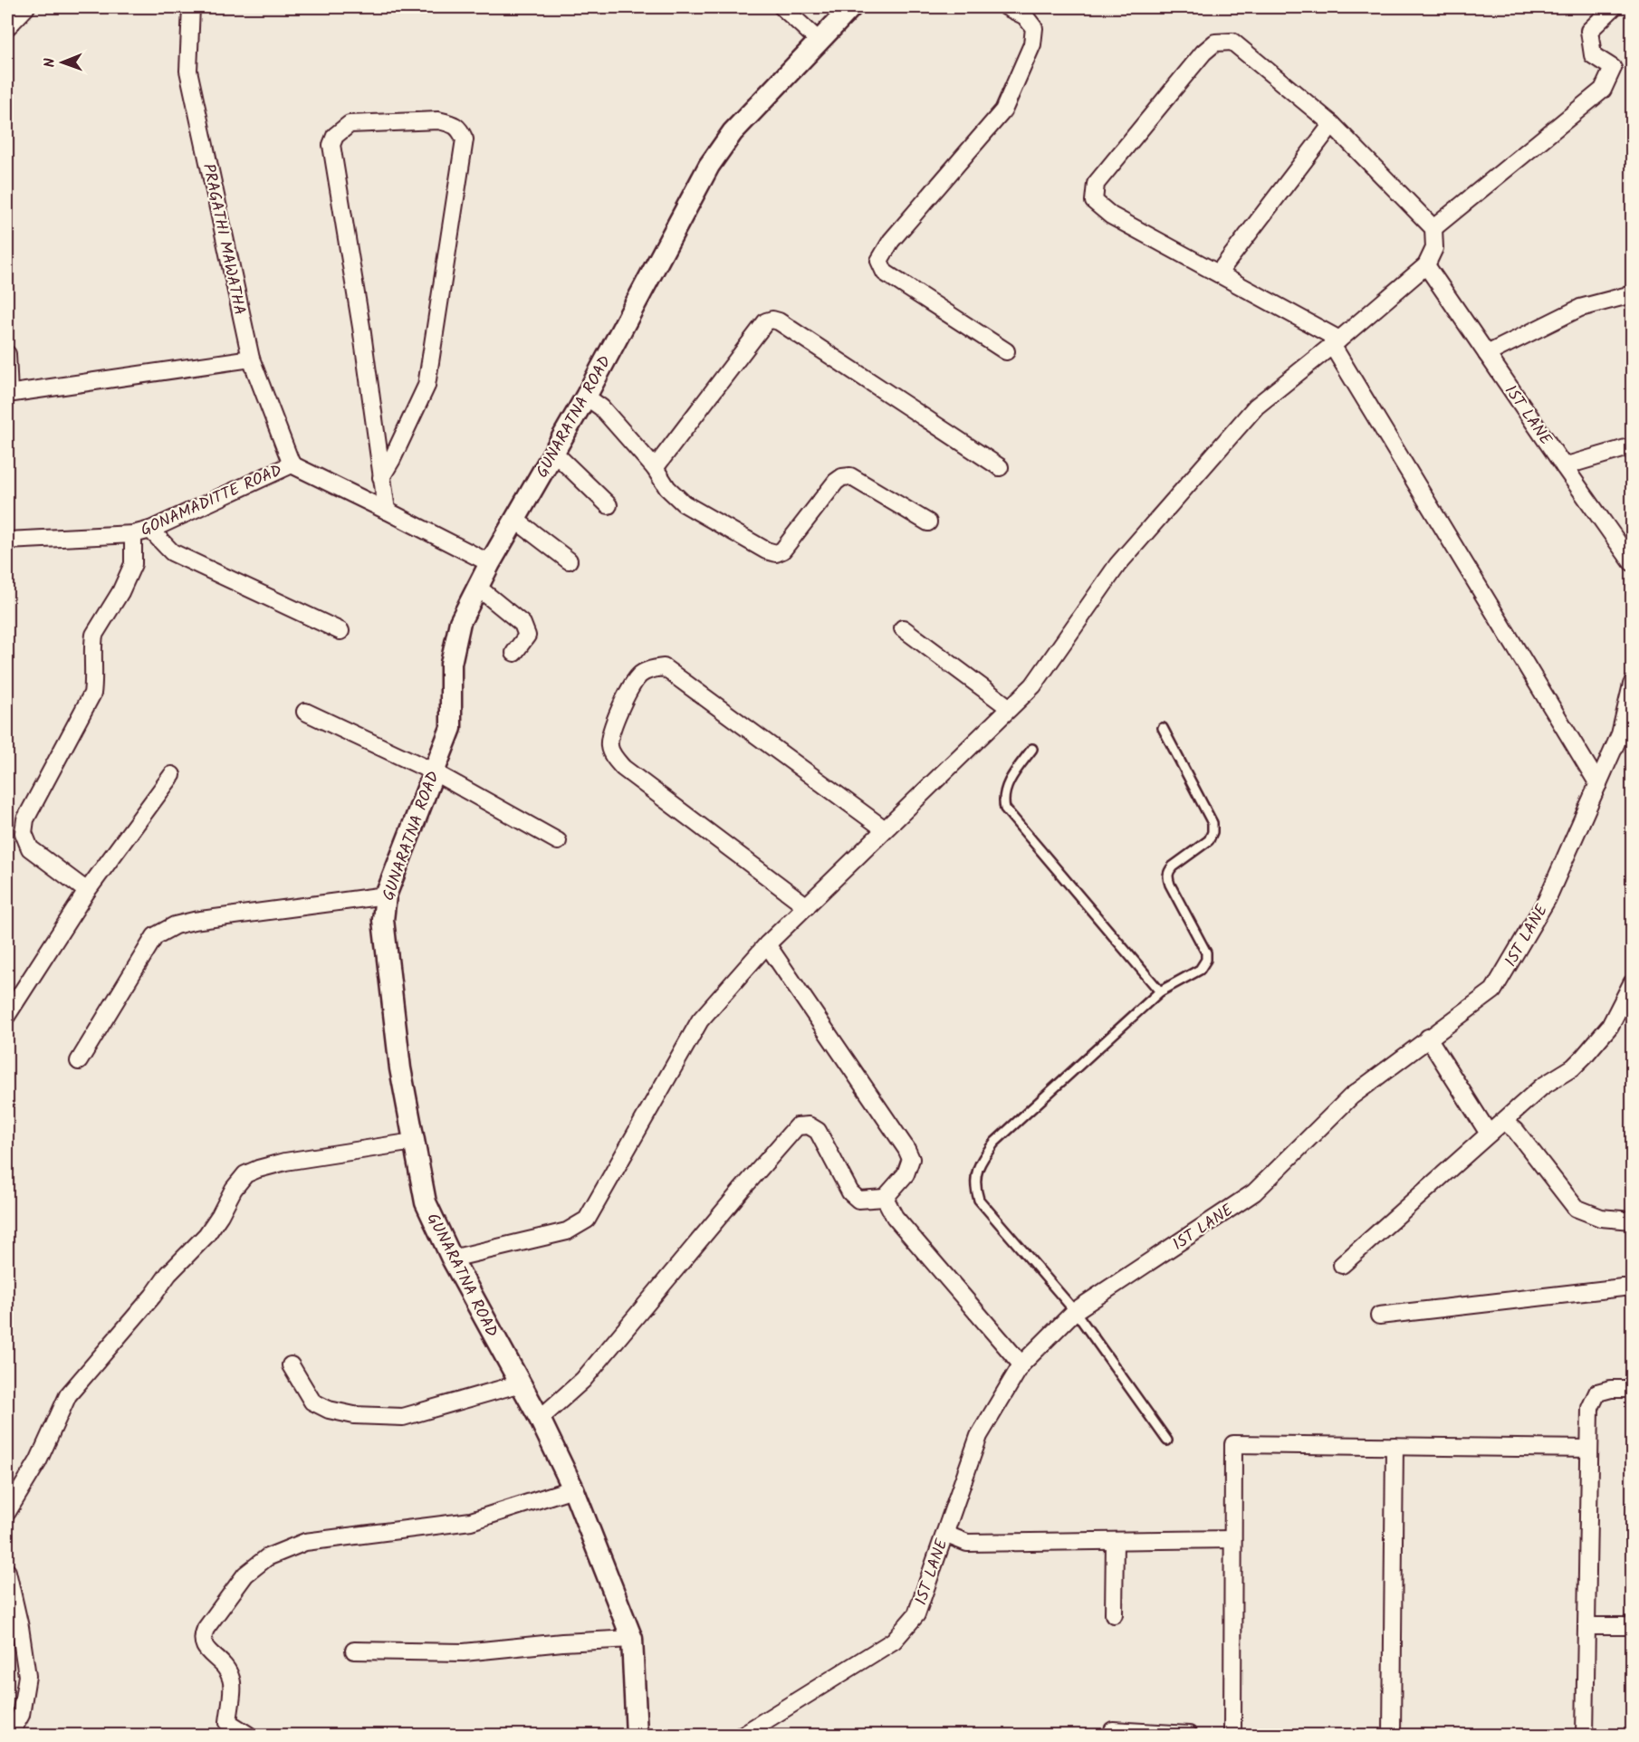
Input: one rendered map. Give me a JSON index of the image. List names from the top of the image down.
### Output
{
  "streets": {
    "street": [
      "PRAGATHI MAWATHA",
      "1ST LANE",
      "GUNARATNA ROAD",
      "GONAMADITTE ROAD"
    ]
  },
  "crossings": [
    ["PRAGATHI MAWATHA", "GONAMADITTE ROAD"],
    ["GUNARATNA ROAD", "GONAMADITTE ROAD"]
  ],
  "north": "left"
}
